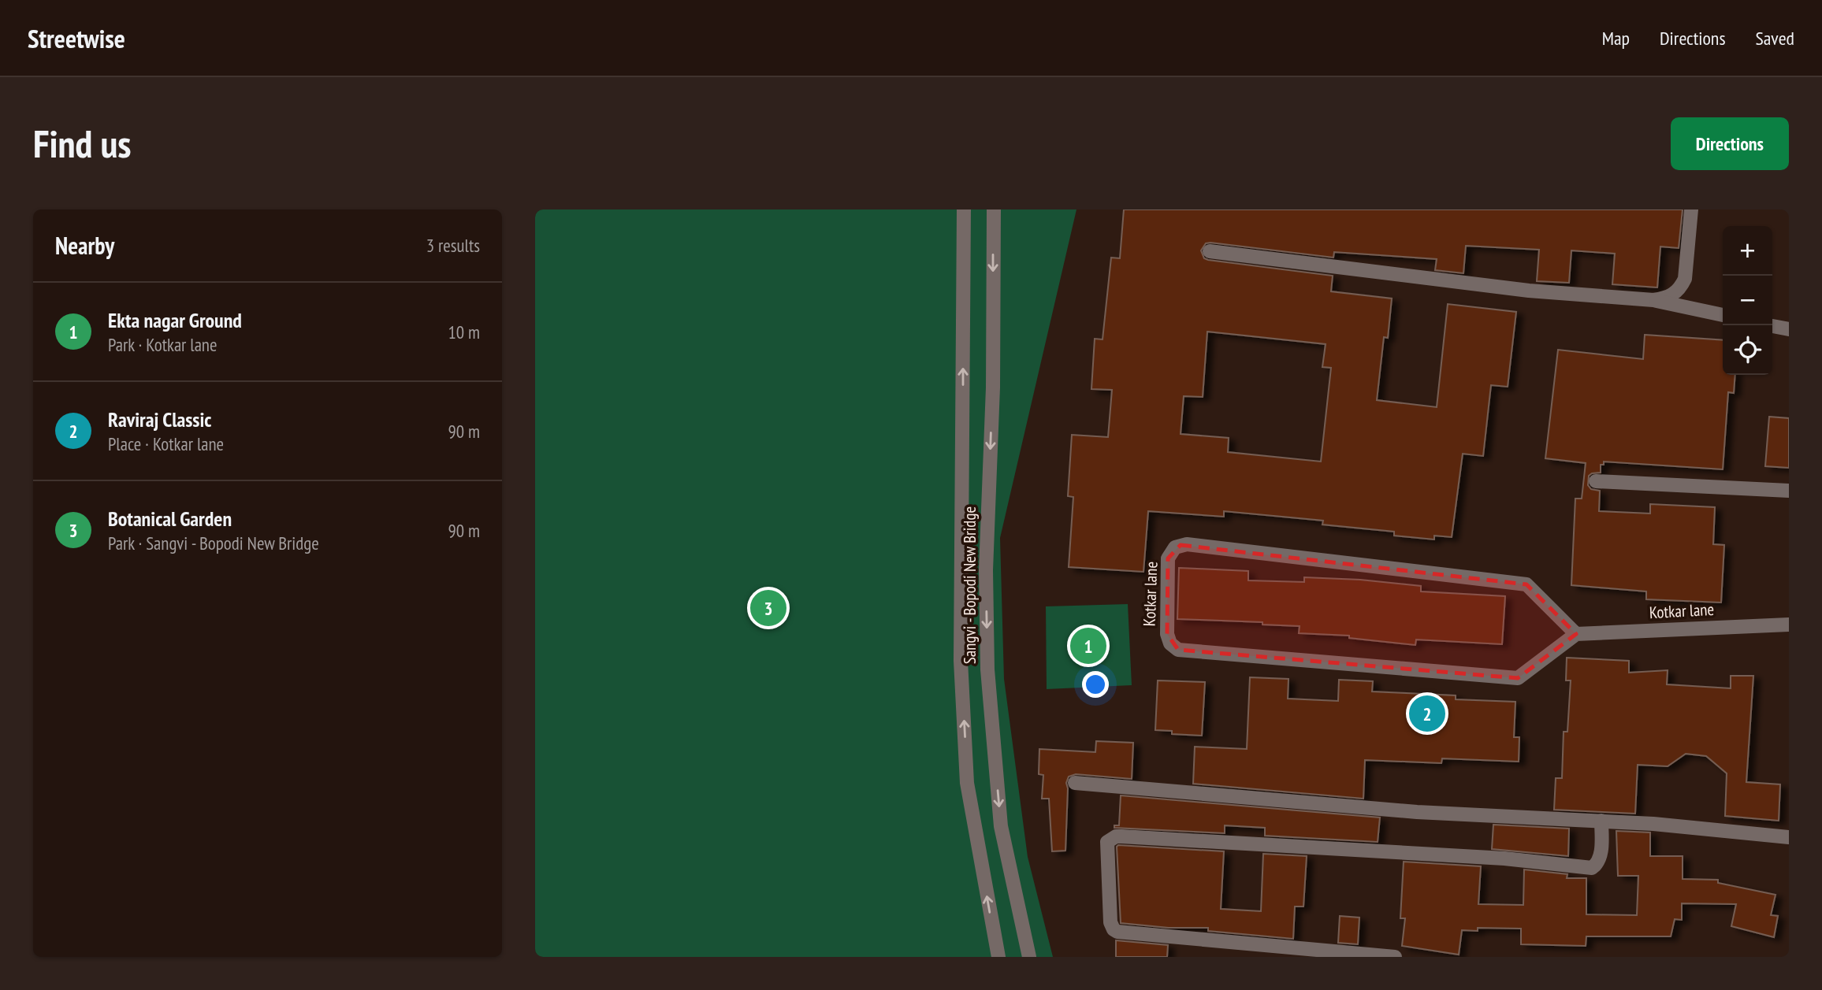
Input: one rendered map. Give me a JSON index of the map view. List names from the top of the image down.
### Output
{
  "streets": {
    "street": ["Sangvi - Bopodi New Bridge", "Kotkar lane"]
  },
  "page": {
    "header": "Streetwise",
    "nav": ["Map", "Directions", "Saved"],
    "buttons": "Directions",
    "title": "Find us",
    "heading": ["Nearby", "3 results"],
    "map_buttons": ["+", "−"],
    "list": [
      {
        "mark": "1",
        "name": "Ekta nagar Ground",
        "note": "Park · Kotkar lane",
        "value": "10 m"
      },
      {
        "mark": "2",
        "name": "Raviraj Classic",
        "note": "Place · Kotkar lane",
        "value": "90 m"
      },
      {
        "mark": "3",
        "name": "Botanical Garden",
        "note": "Park · Sangvi - Bopodi New Bridge",
        "value": "90 m"
      }
    ],
    "pins": ["3", "1", "2"]
  }
}
